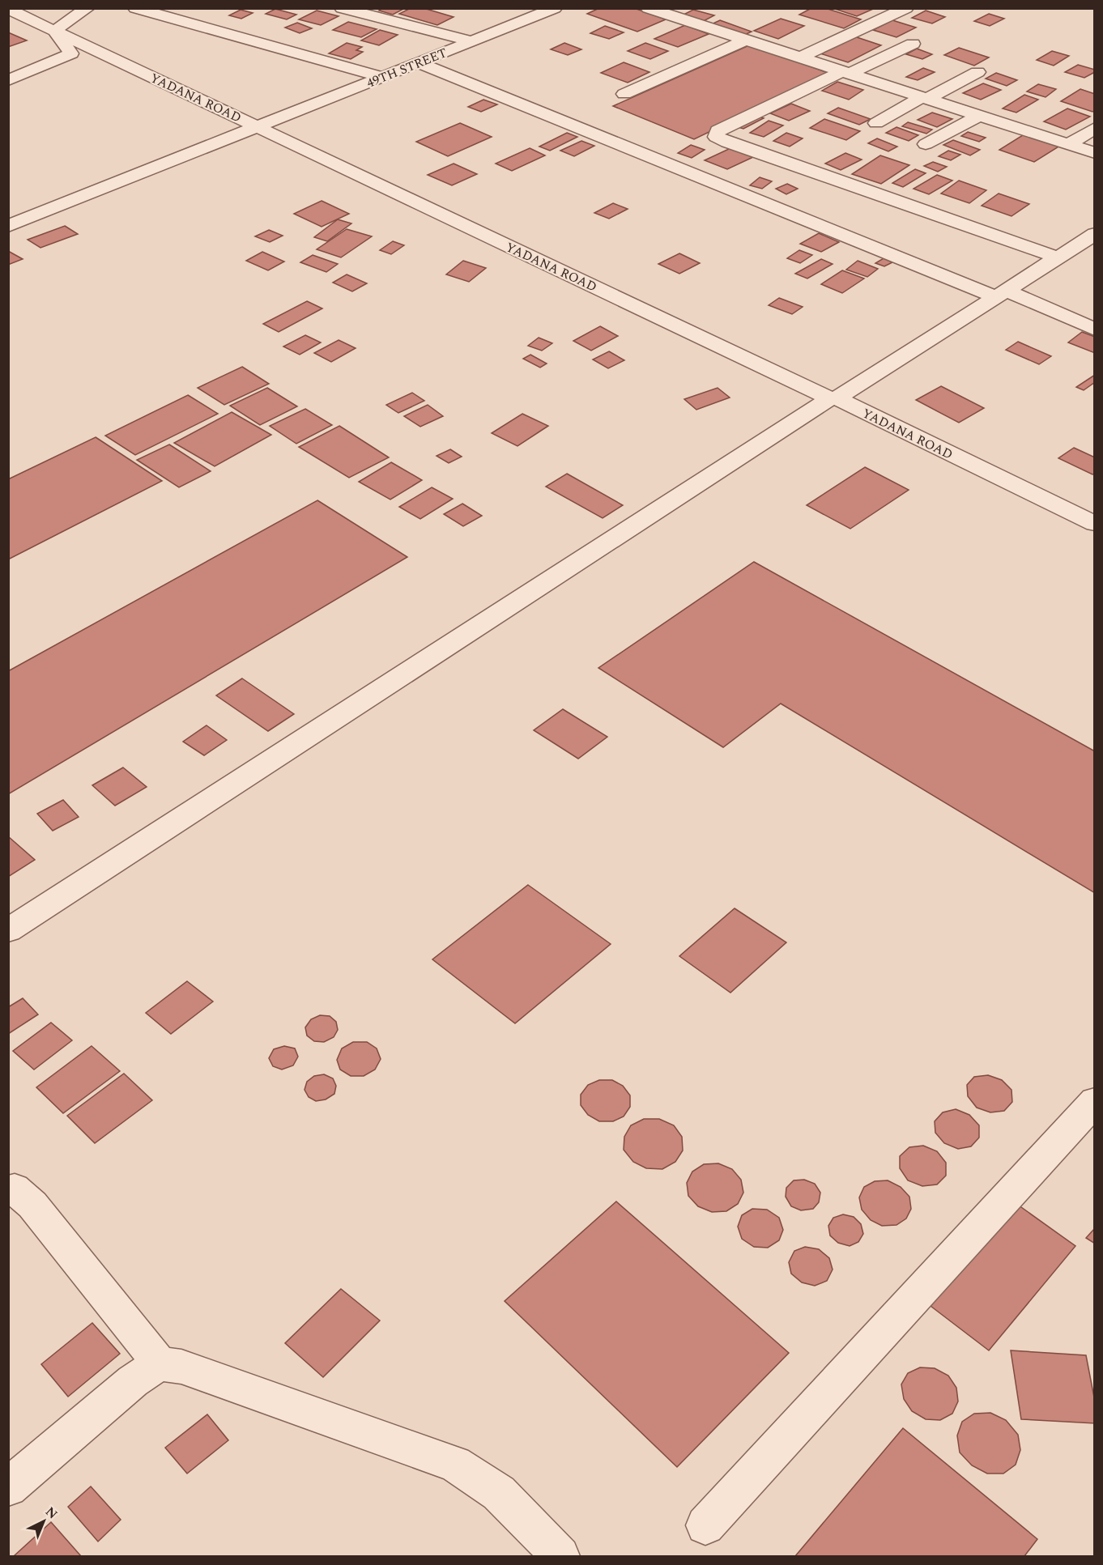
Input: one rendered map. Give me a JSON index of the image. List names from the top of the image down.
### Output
{
  "streets": {
    "street": ["49TH STREET", "YADANA ROAD"]
  },
  "crossings": [
    ["49TH STREET", "YADANA ROAD"]
  ],
  "north": "top right"
}
